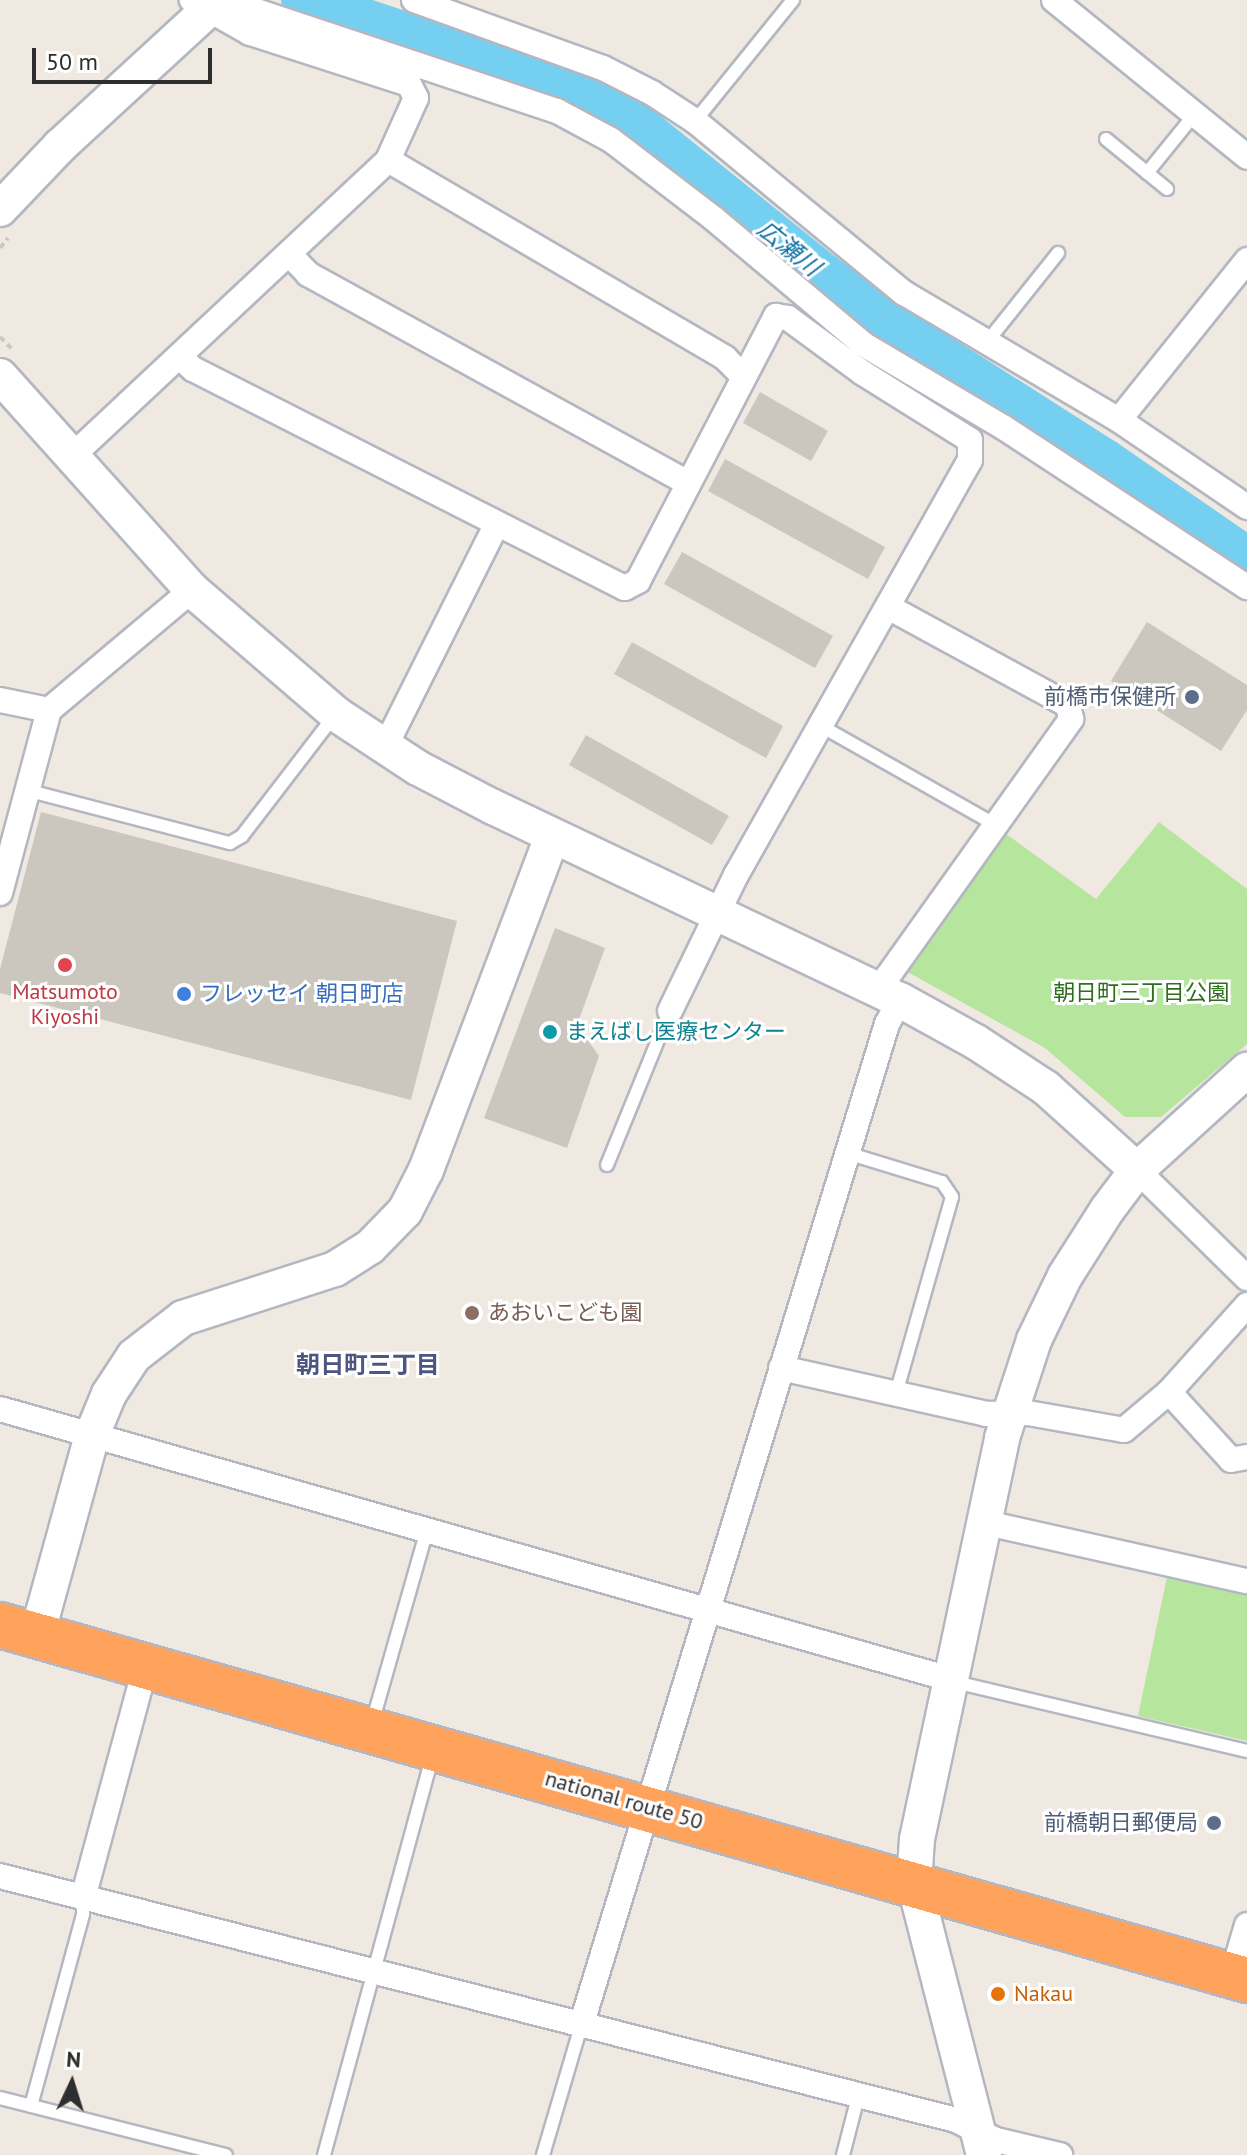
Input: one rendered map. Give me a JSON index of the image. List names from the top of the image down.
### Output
{
  "streets": {
    "highway": ["national route 50"]
  },
  "districts": ["朝日町三丁目"],
  "water": ["広瀬川"],
  "parks": ["朝日町三丁目公園"],
  "places": [
    "前橋市保健所",
    "Matsumoto Kiyoshi",
    "フレッセイ 朝日町店",
    "まえばし医療センター",
    "あおいこども園",
    "前橋朝日郵便局",
    "Nakau"
  ],
  "scale_bar": "50 m",
  "north": "top"
}
